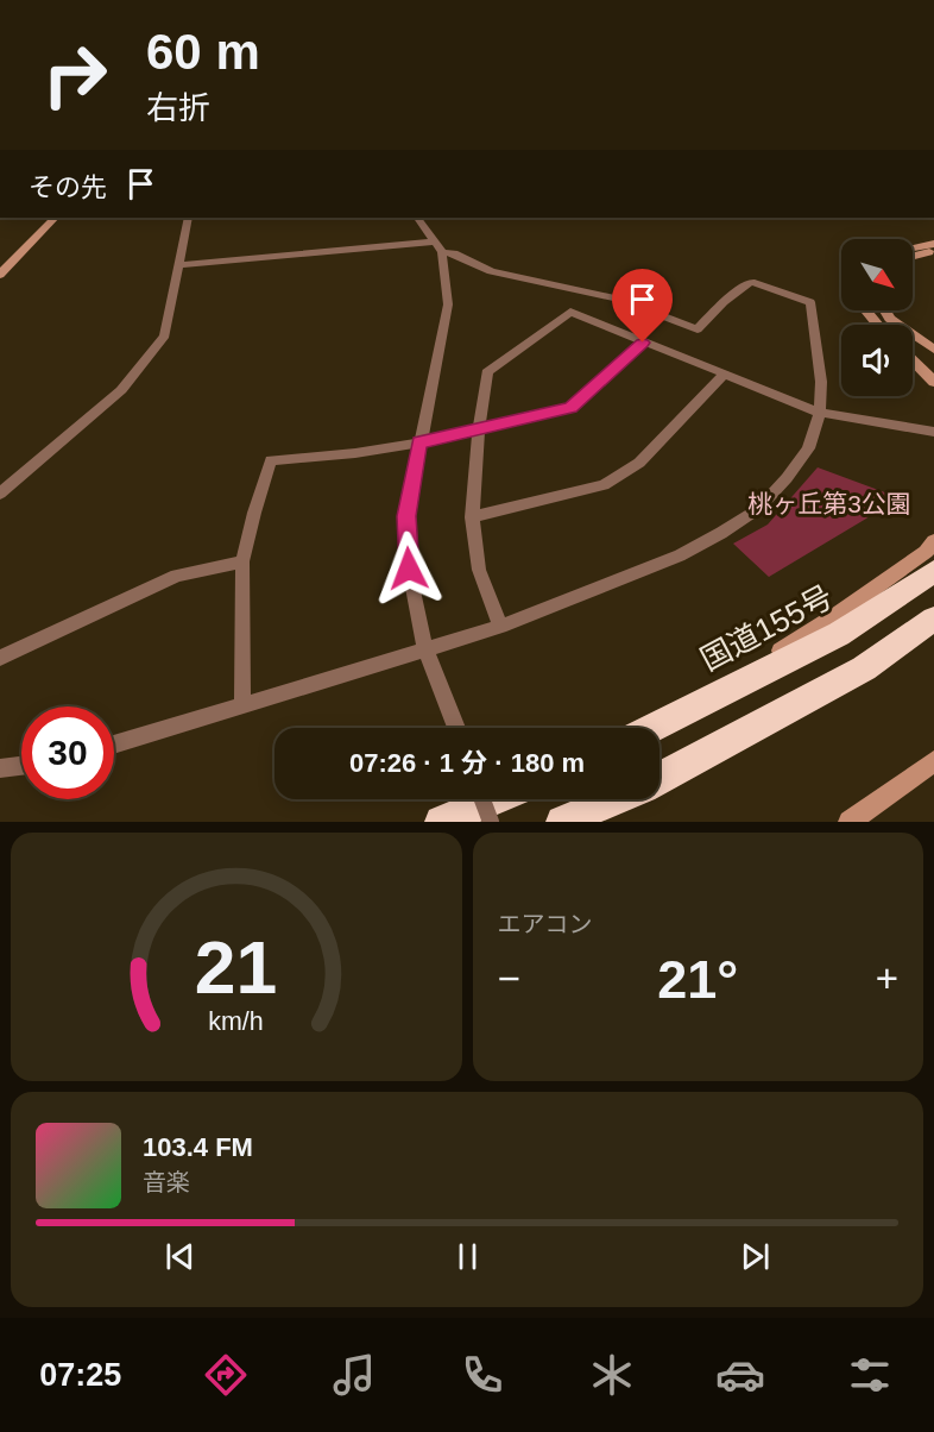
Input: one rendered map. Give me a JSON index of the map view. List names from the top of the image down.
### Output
{
  "streets": {
    "highway": ["国道155号"]
  },
  "parks": ["桃ヶ丘第3公園"],
  "north": "bottom right",
  "page": {
    "turn": ["60 m", "右折"],
    "then": "その先",
    "limit": "30",
    "trip": "07:26 · 1 分 · 180 m",
    "tile": "エアコン",
    "heat": ["−", "21°", "+"],
    "song": ["103.4 FM", "音楽"],
    "tabs": "07:25",
    "gauge": ["21", "km/h"]
  }
}
